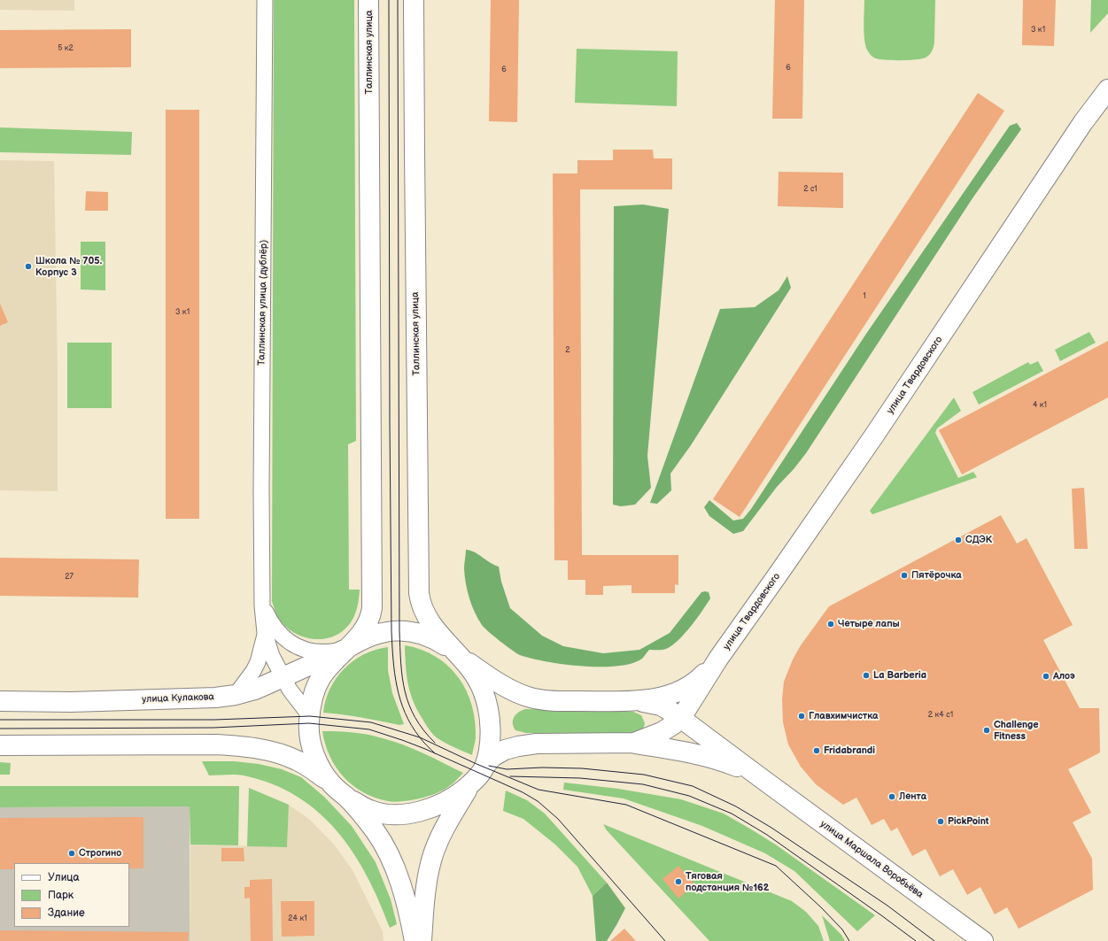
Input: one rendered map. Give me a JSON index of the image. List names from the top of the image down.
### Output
{
  "streets": {
    "main road": [
      "Таллинская улица",
      "улица Твардовского",
      "улица Кулакова",
      "улица Маршала Воробьёва"
    ],
    "street": ["Таллинская улица (дублёр)"]
  },
  "crossings": [
    ["Таллинская улица", "Таллинская улица (дублёр)"],
    ["Таллинская улица", "улица Твардовского"],
    ["Таллинская улица", "улица Кулакова"],
    ["Таллинская улица (дублёр)", "улица Кулакова"],
    ["улица Твардовского", "улица Маршала Воробьёва"]
  ],
  "places": [
    "Школа № 705. Корпус 3",
    "СДЭК",
    "Пятёрочка",
    "Четыре лапы",
    "La Barberia",
    "Алоэ",
    "Главхимчистка",
    "Challenge Fitness",
    "Fridabrandi",
    "Лента",
    "PickPoint",
    "Строгино",
    "Тяговая подстанция №162"
  ],
  "house_numbers": [
    "3 к1",
    "5 к2",
    "6",
    "6",
    "2 с1",
    "1",
    "3 к1",
    "2",
    "4 к1",
    "27",
    "2 к4 с1",
    "24 к1"
  ],
  "legend": ["Улица", "Парк", "Здание"]
}
